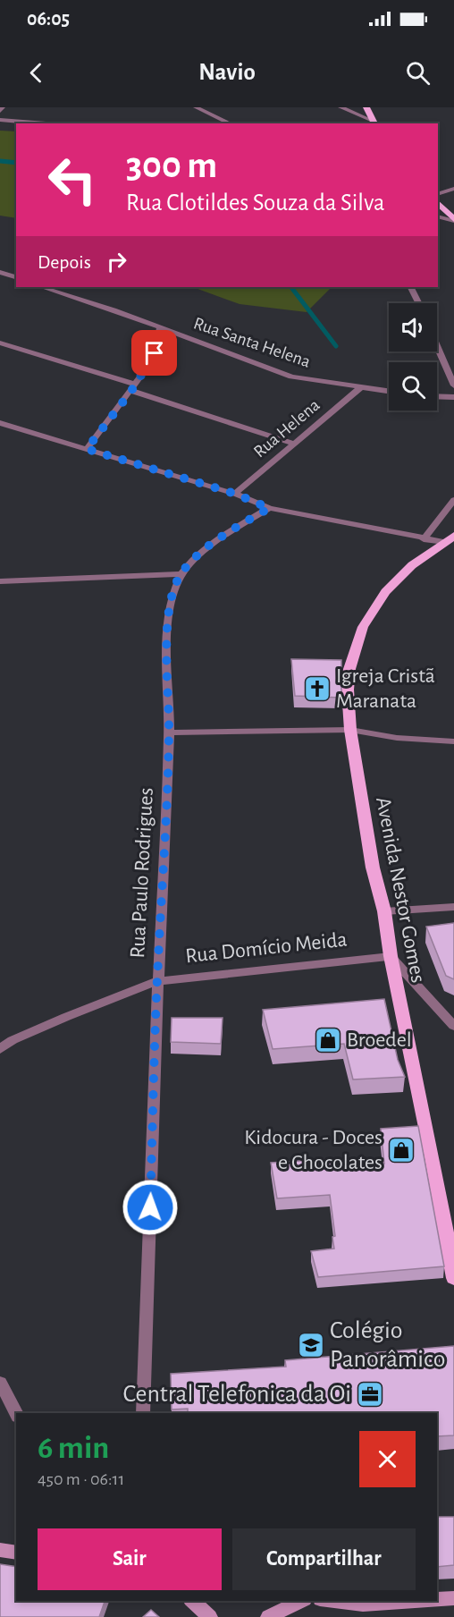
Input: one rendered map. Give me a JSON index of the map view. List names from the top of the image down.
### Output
{
  "streets": {
    "main road": ["Avenida Nestor Gomes"],
    "street": [
      "Rua Santa Helena",
      "Rua Helena",
      "Rua Paulo Rodrigues",
      "Rua Domício Meida"
    ]
  },
  "crossings": [
    ["Rua Santa Helena", "Rua Helena"],
    ["Rua Paulo Rodrigues", "Rua Domício Meida"],
    ["Avenida Nestor Gomes", "Rua Domício Meida"]
  ],
  "places": {
    "church": ["Igreja Cristã Maranata"],
    "shop": ["Broedel", "Kidocura - Doces e Chocolates"],
    "school or university": ["Colégio Panorâmico"],
    "office": ["Central Telefonica da Oi"]
  },
  "page": {
    "status": "06:05",
    "header": "Navio",
    "turn": ["300 m", "Rua Clotildes Souza da Silva"],
    "then": "Depois",
    "heading": ["6 min", "450 m · 06:11"],
    "buttons": ["Sair", "Compartilhar"]
  }
}
